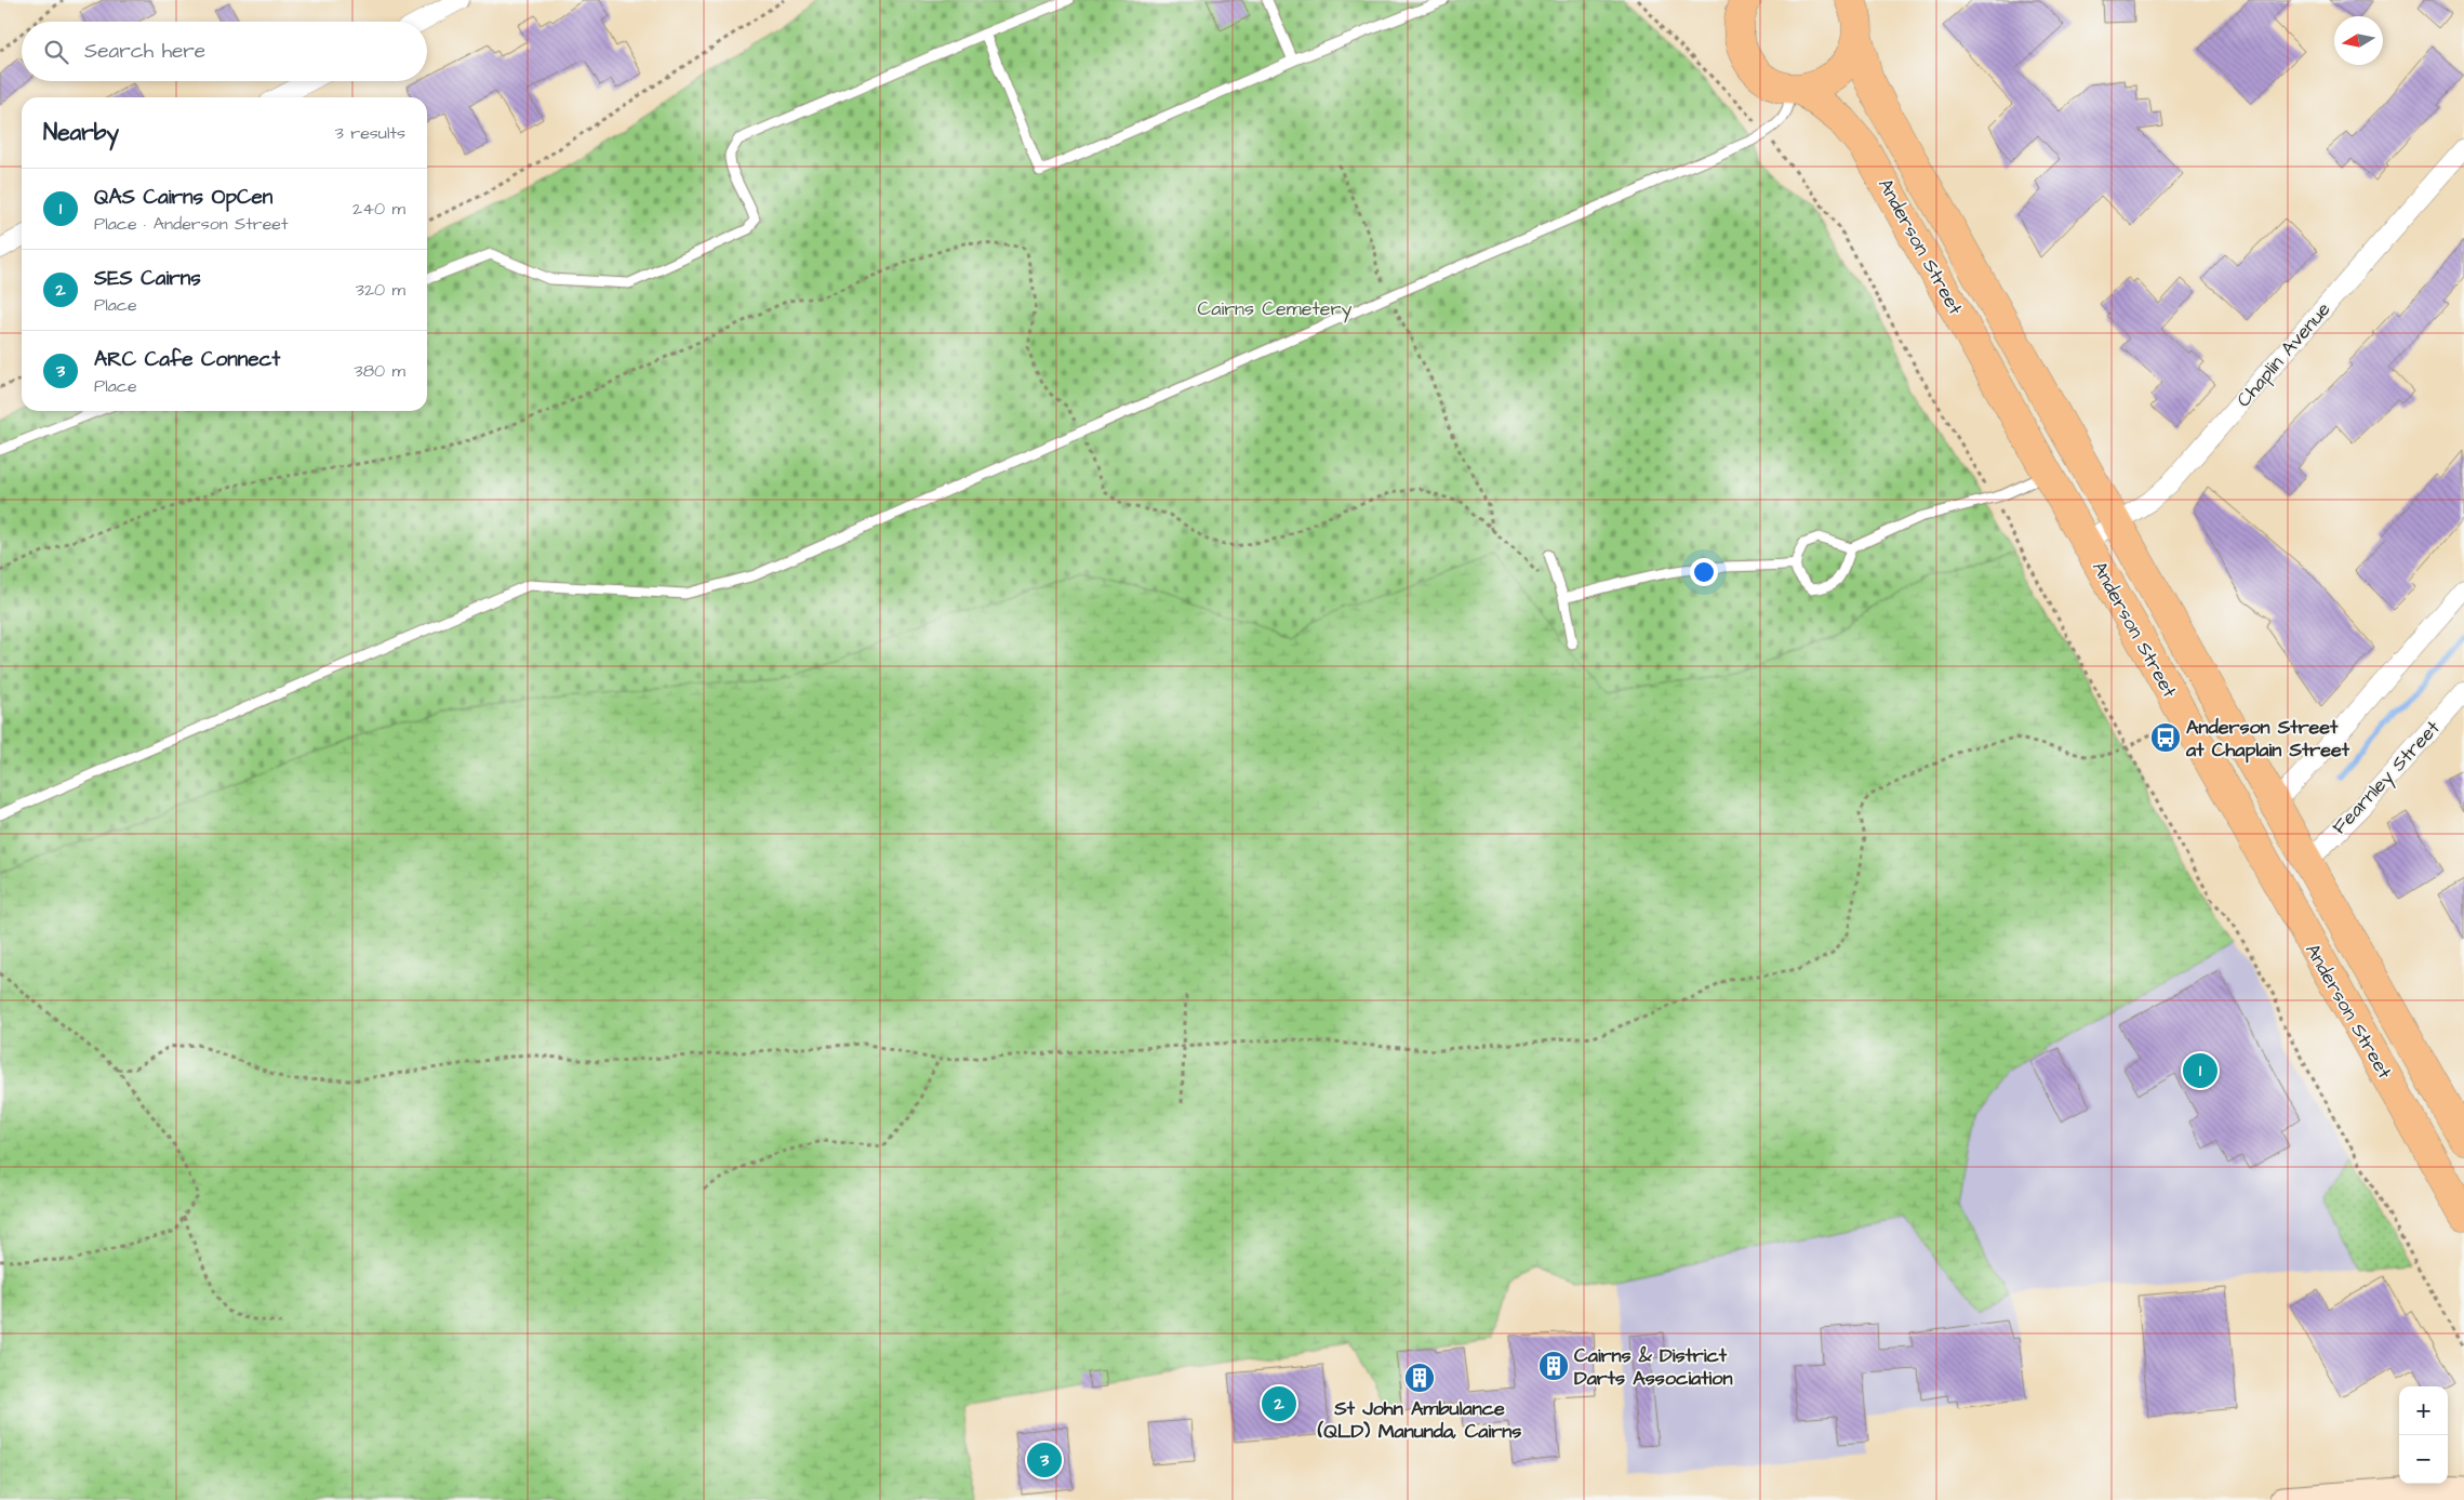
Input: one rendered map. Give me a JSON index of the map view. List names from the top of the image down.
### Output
{
  "streets": {
    "main road": ["Anderson Street"],
    "street": ["Chaplin Avenue", "Fearnley Street"]
  },
  "crossings": [
    ["Anderson Street", "Chaplin Avenue"],
    ["Anderson Street", "Fearnley Street"]
  ],
  "parks": ["Cairns Cemetery"],
  "places": {
    "bus stop": ["Anderson Street at Chaplain Street"],
    "building": ["Cairns & District Darts Association", "St John Ambulance (QLD) Manunda, Cairns"]
  },
  "north": "left",
  "page": {
    "search": "Search here",
    "heading": ["Nearby", "3 results"],
    "list": [
      {
        "mark": "1",
        "name": "QAS Cairns OpCen",
        "note": "Place · Anderson Street",
        "value": "240 m"
      },
      {
        "mark": "2",
        "name": "SES Cairns",
        "note": "Place",
        "value": "320 m"
      },
      {
        "mark": "3",
        "name": "ARC Cafe Connect",
        "note": "Place",
        "value": "380 m"
      }
    ],
    "pins": ["1", "2", "3"],
    "map_buttons": ["+", "−"]
  }
}
